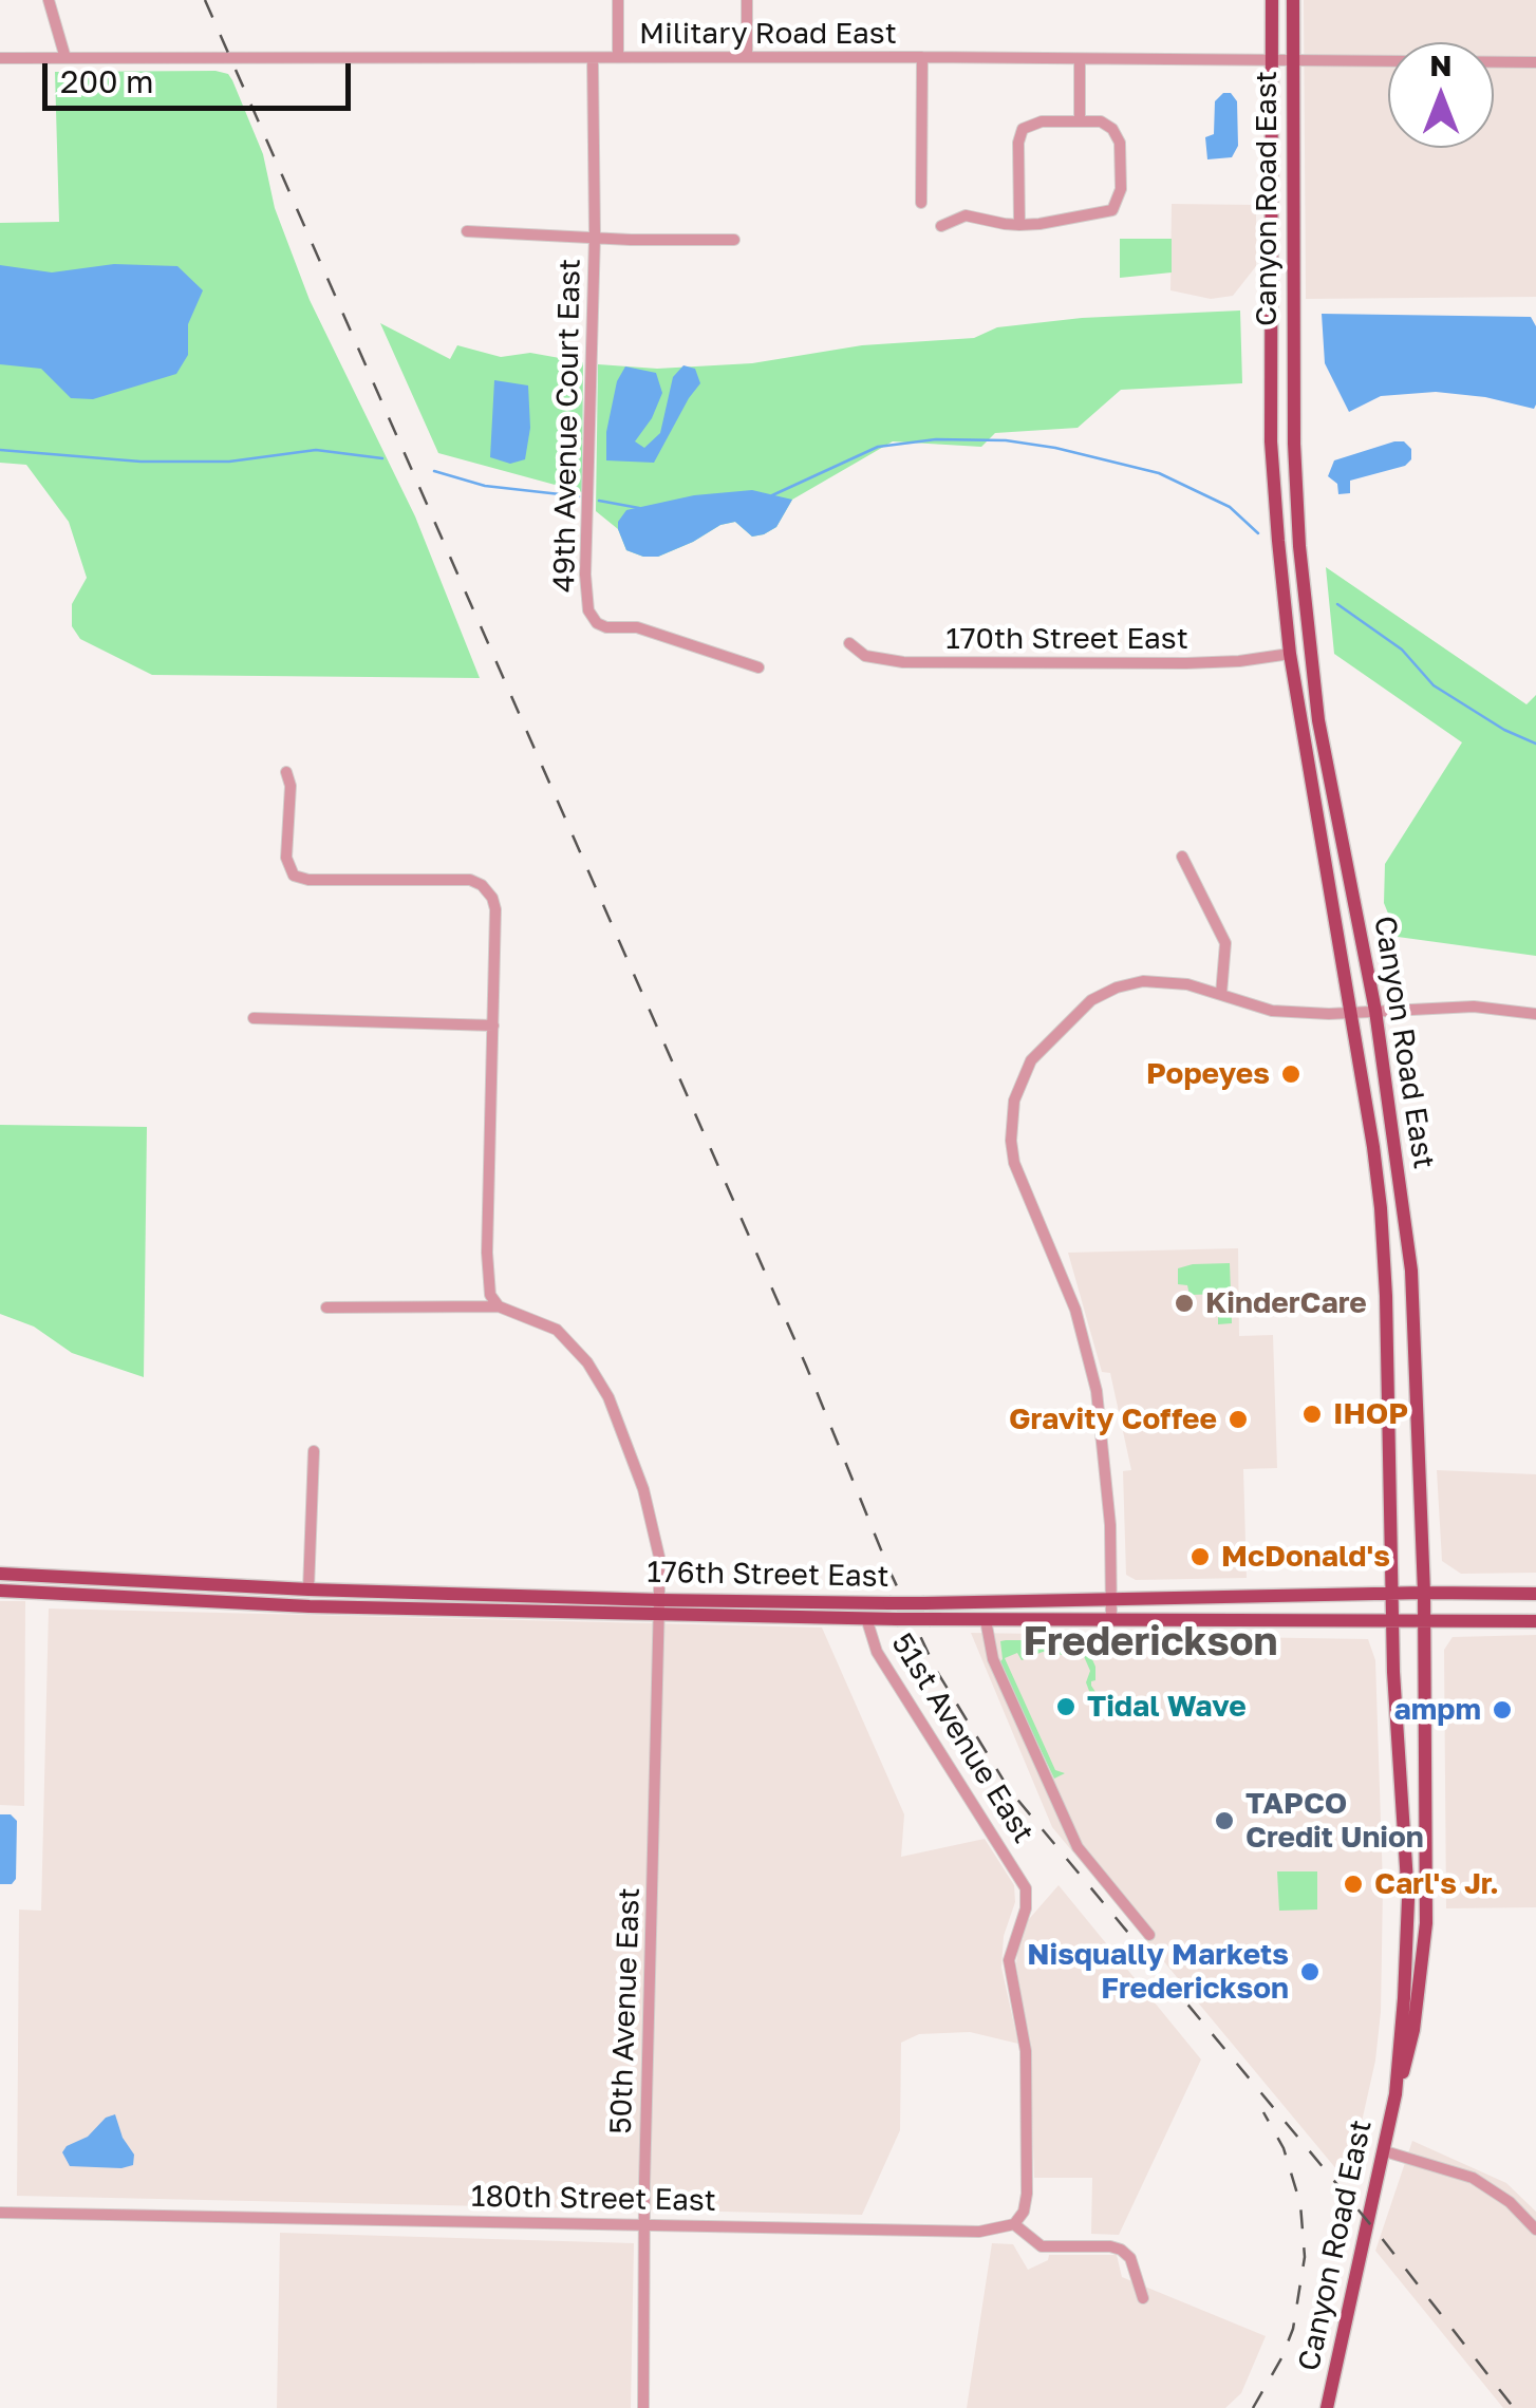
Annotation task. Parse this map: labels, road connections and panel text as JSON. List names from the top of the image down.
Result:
{
  "streets": {
    "main road": ["Canyon Road East", "176th Street East"],
    "street": [
      "Military Road East",
      "49th Avenue Court East",
      "170th Street East",
      "51st Avenue East",
      "50th Avenue East",
      "180th Street East"
    ]
  },
  "crossings": [
    ["Military Road East", "Canyon Road East"],
    ["Military Road East", "49th Avenue Court East"],
    ["Canyon Road East", "170th Street East"],
    ["Canyon Road East", "176th Street East"],
    ["176th Street East", "51st Avenue East"],
    ["176th Street East", "50th Avenue East"],
    ["51st Avenue East", "180th Street East"],
    ["50th Avenue East", "180th Street East"]
  ],
  "districts": ["Frederickson"],
  "places": [
    "Popeyes",
    "KinderCare",
    "IHOP",
    "Gravity Coffee",
    "McDonald's",
    "Tidal Wave",
    "ampm",
    "TAPCO Credit Union",
    "Carl's Jr.",
    "Nisqually Markets Frederickson"
  ],
  "scale_bar": "200 m",
  "north": "top"
}
